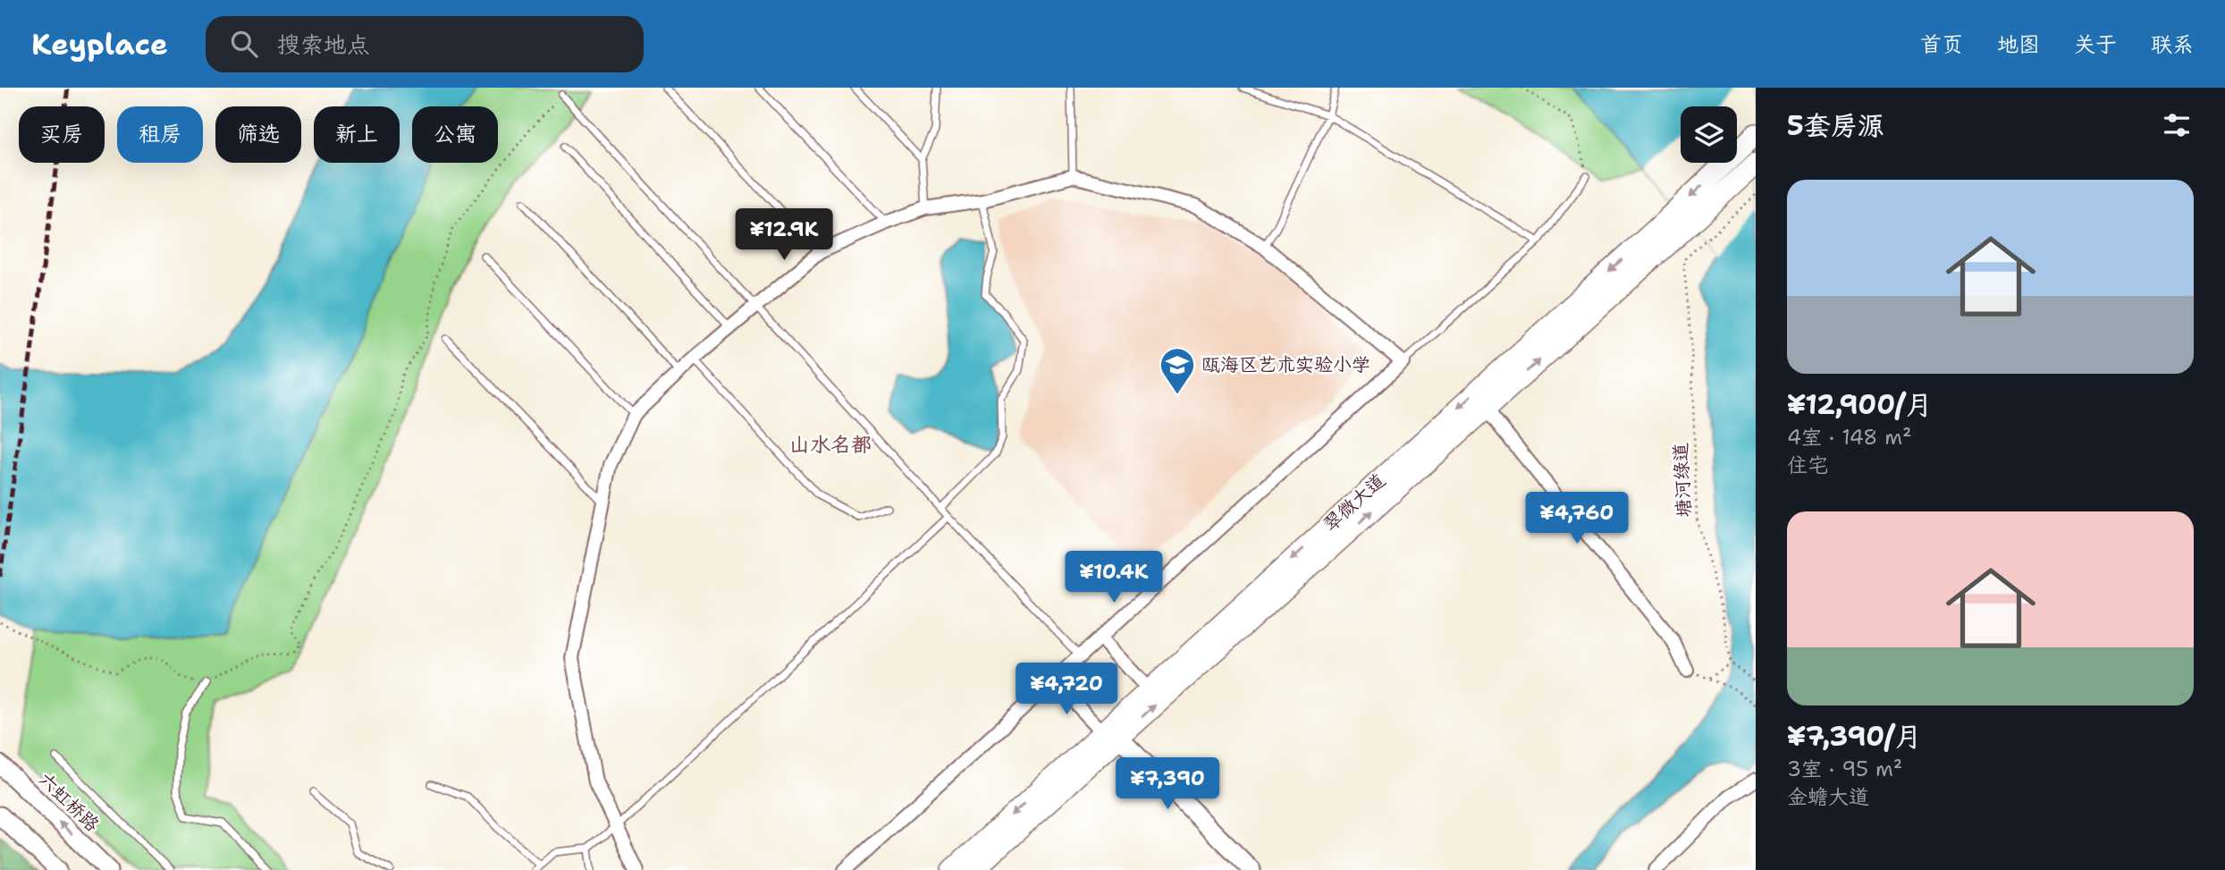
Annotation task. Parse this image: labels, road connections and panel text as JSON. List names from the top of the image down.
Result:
{
  "streets": {
    "main road": ["翠微大道", "六虹桥路"],
    "path": ["塘河绿道"]
  },
  "districts": ["山水名都"],
  "places": {
    "school or university": ["瓯海区艺术实验小学"]
  },
  "page": {
    "header": "Keyplace",
    "search": "搜索地点",
    "nav": [
      "首页",
      "地图",
      "关于",
      "联系"
    ],
    "heading": "5套房源",
    "chip": [
      "买房",
      "租房",
      "筛选",
      "新上",
      "公寓"
    ],
    "list": [
      {
        "name": "¥12,900/月",
        "note": "4室 · 148 m² · 住宅"
      },
      {
        "name": "¥7,390/月",
        "note": "3室 · 95 m² · 金蟾大道"
      }
    ],
    "price": [
      "¥12.9K",
      "¥4,760",
      "¥10.4K",
      "¥4,720",
      "¥7,390"
    ]
  }
}
